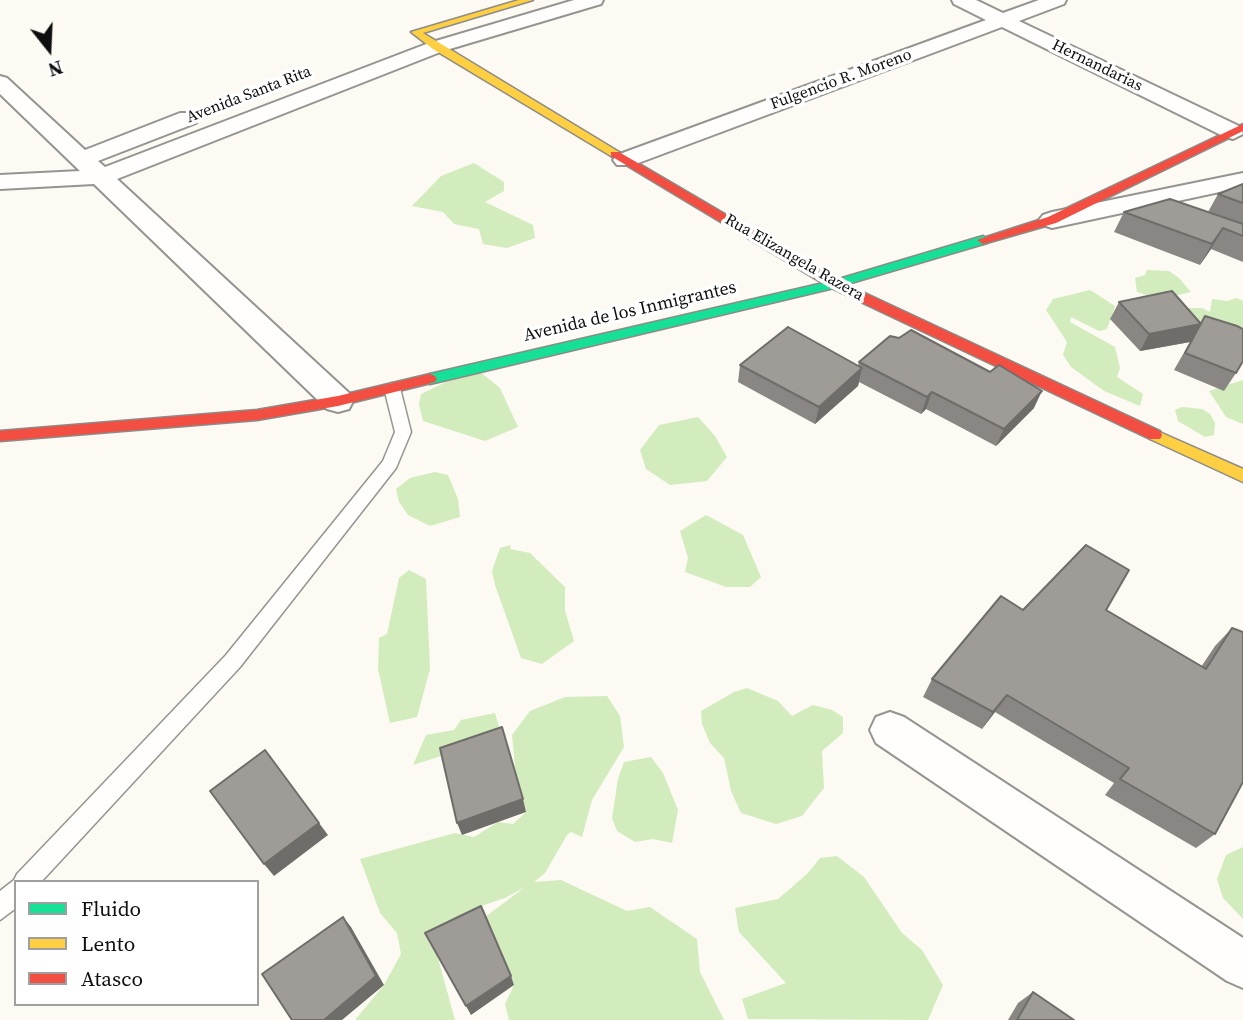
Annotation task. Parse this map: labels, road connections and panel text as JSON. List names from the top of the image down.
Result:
{
  "streets": {
    "street": [
      "Hernandarias",
      "Fulgencio R. Moreno",
      "Avenida Santa Rita",
      "Rua Elizangela Razera",
      "Avenida de los Inmigrantes"
    ]
  },
  "crossings": [
    ["Hernandarias", "Fulgencio R. Moreno"],
    ["Fulgencio R. Moreno", "Rua Elizangela Razera"],
    ["Rua Elizangela Razera", "Avenida de los Inmigrantes"]
  ],
  "legend": ["Fluido", "Lento", "Atasco"],
  "north": "bottom"
}
